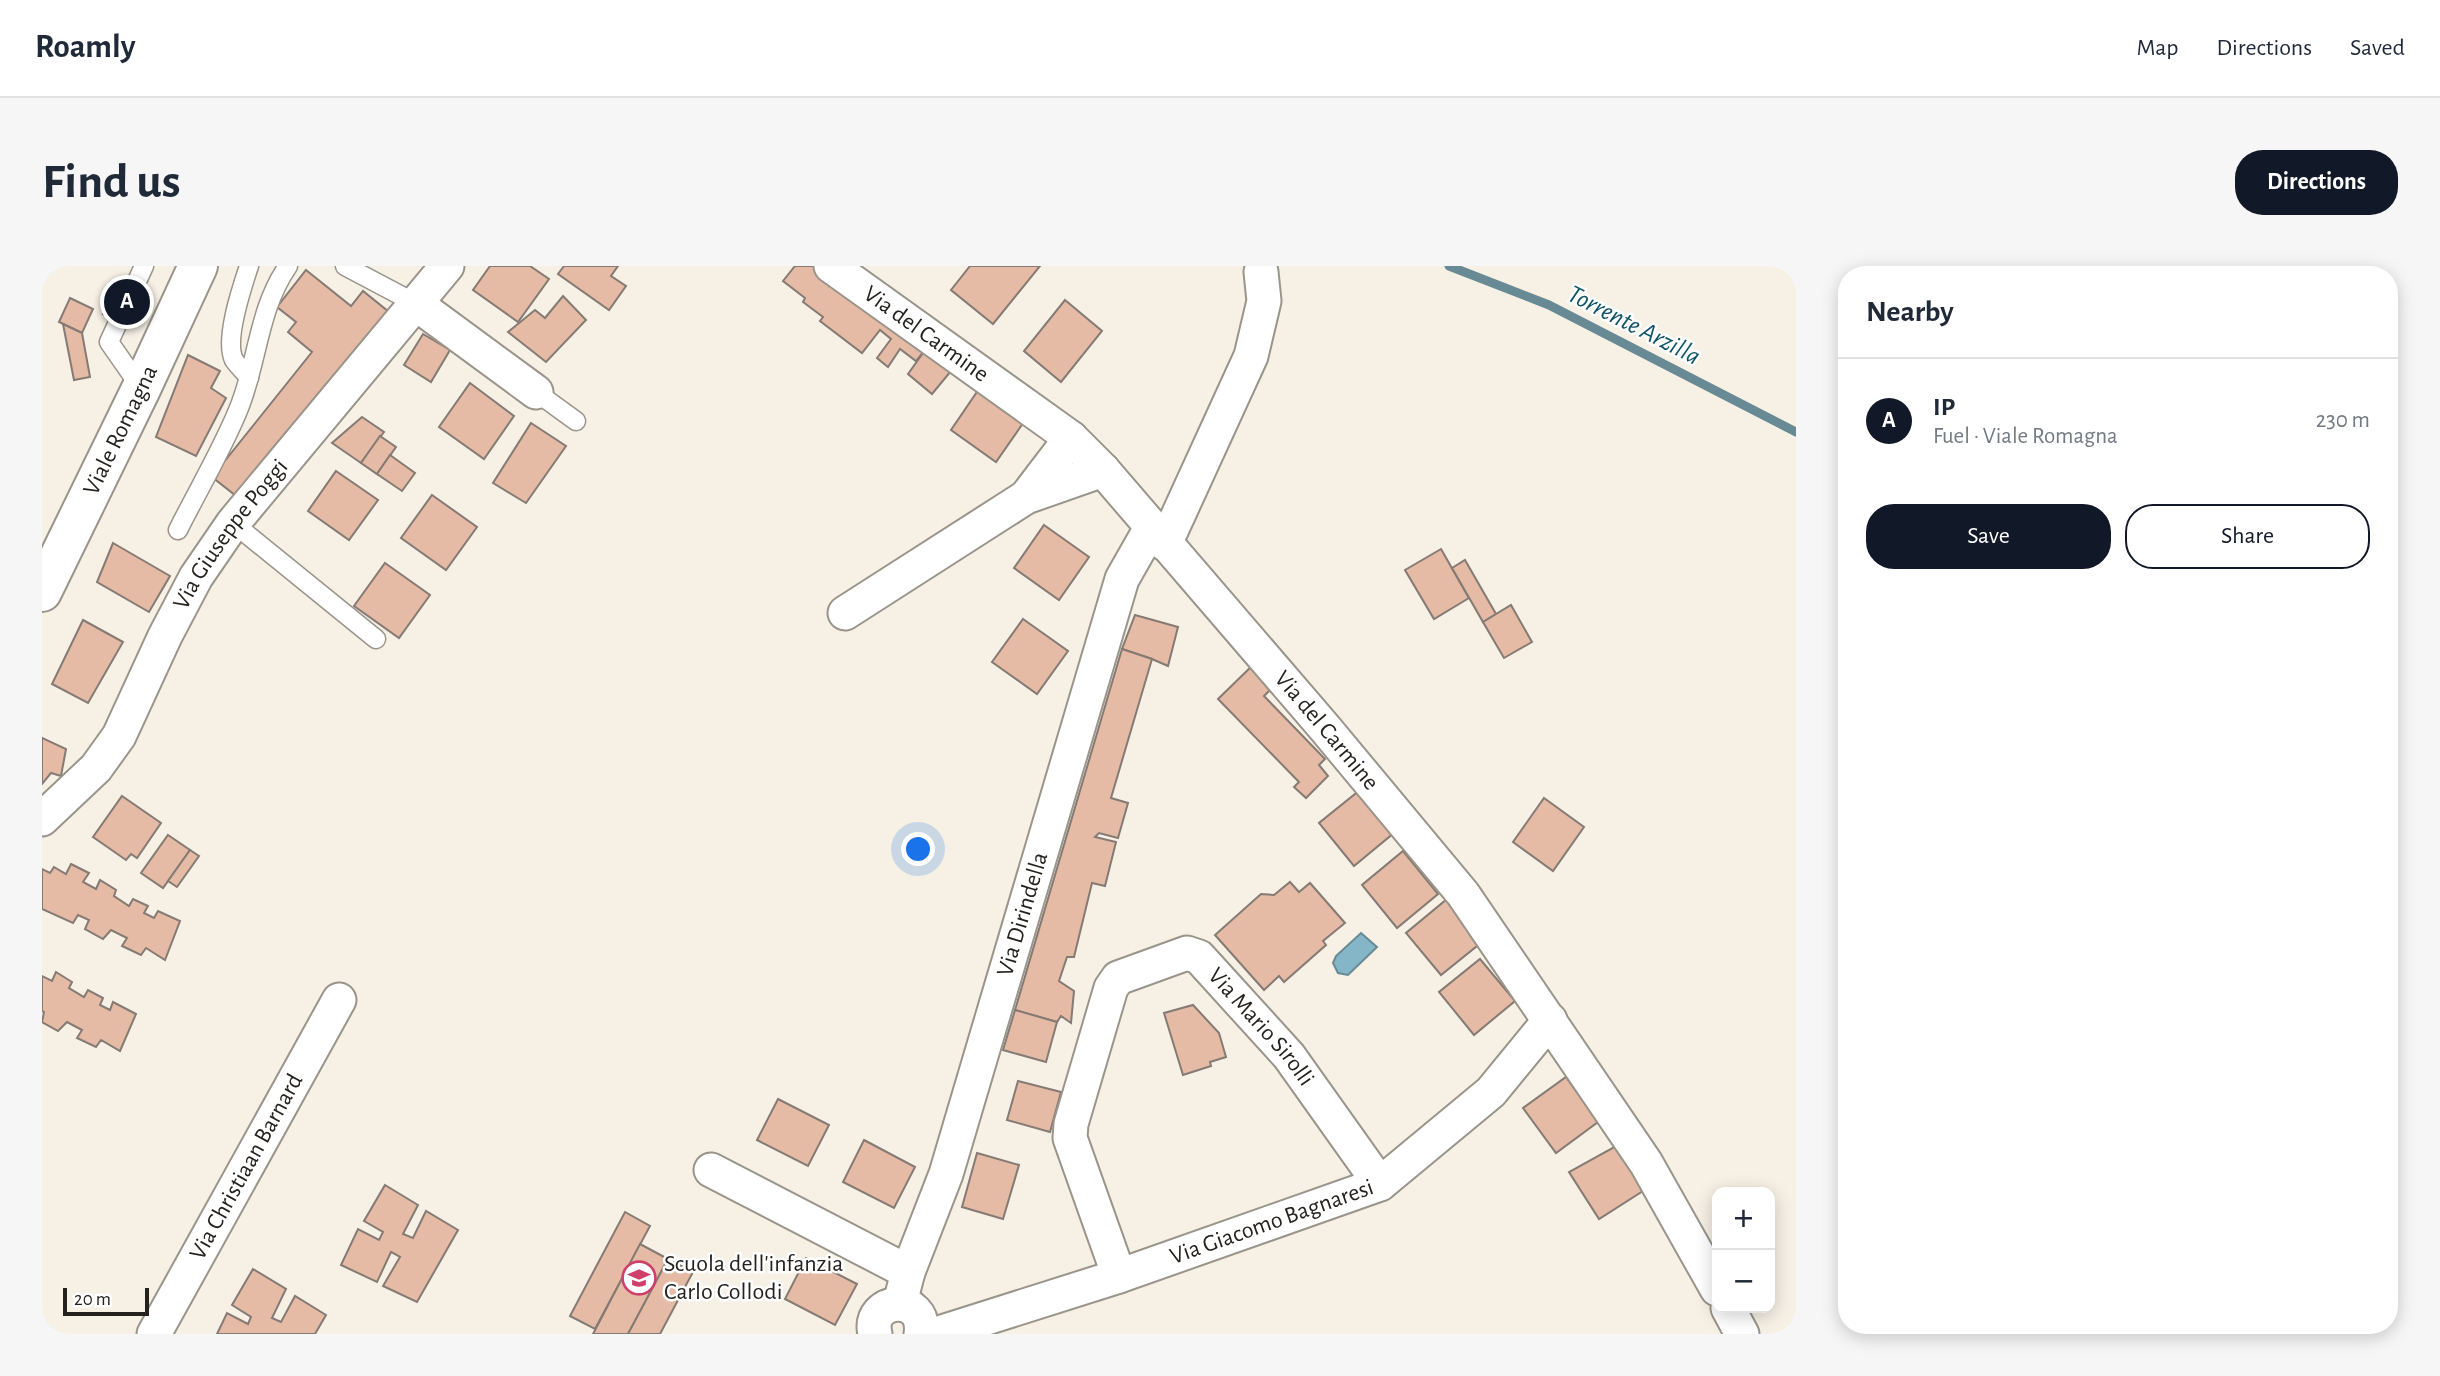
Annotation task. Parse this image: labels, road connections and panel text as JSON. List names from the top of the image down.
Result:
{
  "streets": {
    "main road": ["Viale Romagna"],
    "street": [
      "Via del Carmine",
      "Via Giuseppe Poggi",
      "Via Dirindella",
      "Via Mario Sirolli",
      "Via Christiaan Barnard",
      "Via Giacomo Bagnaresi"
    ]
  },
  "crossings": [
    ["Via del Carmine", "Via Dirindella"],
    ["Via del Carmine", "Via Giacomo Bagnaresi"],
    ["Via Mario Sirolli", "Via Giacomo Bagnaresi"]
  ],
  "water": ["Torrente Arzilla"],
  "places": {
    "school or university": ["Scuola dell'infanzia Carlo Collodi"]
  },
  "scale_bar": "20 m",
  "page": {
    "header": "Roamly",
    "nav": ["Map", "Directions", "Saved"],
    "buttons": [
      "Directions",
      ["Save", "Share"]
    ],
    "title": "Find us",
    "heading": "Nearby",
    "pins": "A",
    "list": [
      {
        "mark": "A",
        "name": "IP",
        "note": "Fuel · Viale Romagna",
        "value": "230 m"
      }
    ],
    "map_buttons": ["+", "−"],
    "scale": "20 m"
  }
}
